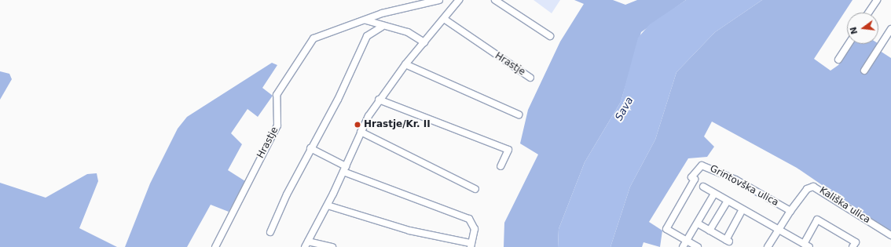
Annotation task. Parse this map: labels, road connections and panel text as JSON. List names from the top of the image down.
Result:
{
  "streets": {
    "street": ["Hrastje", "Grintovška ulica", "Kališka ulica"]
  },
  "crossings": [
    ["Grintovška ulica", "Kališka ulica"]
  ],
  "water": ["Sava"],
  "places": ["Hrastje/Kr. II"],
  "north": "left"
}
